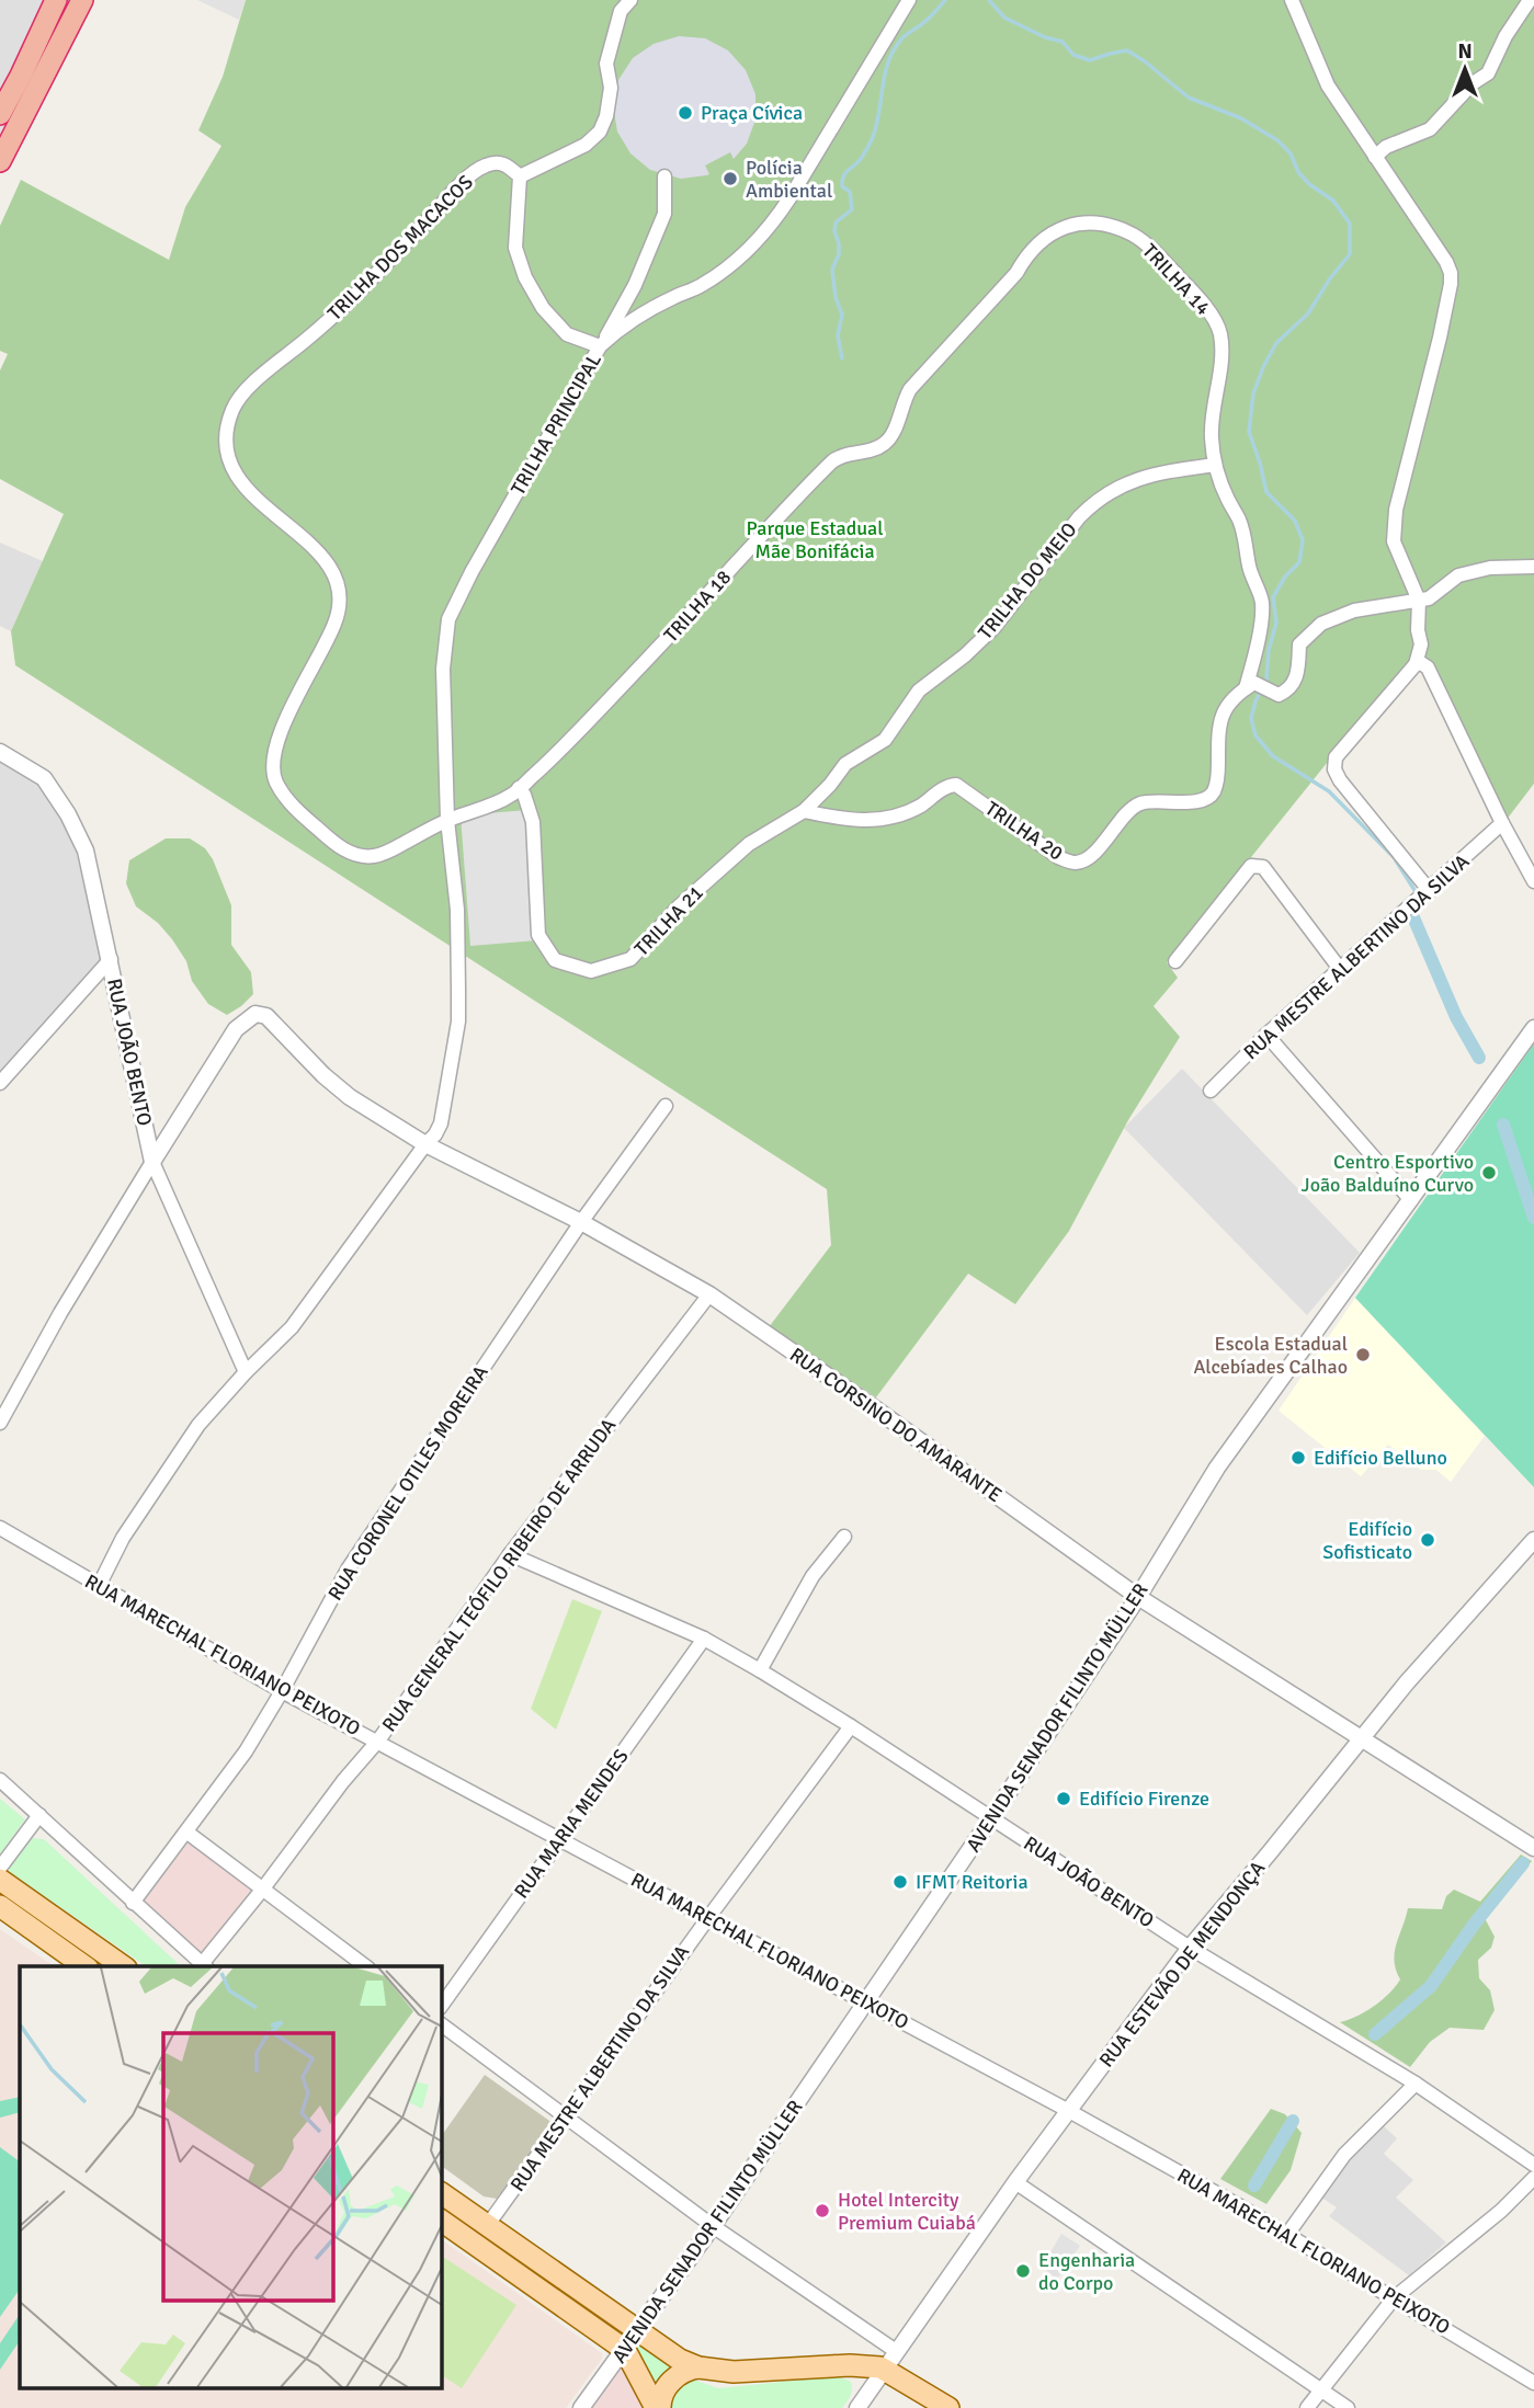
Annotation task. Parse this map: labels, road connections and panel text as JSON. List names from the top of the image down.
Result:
{
  "streets": {
    "street": [
      "TRILHA DOS MACACOS",
      "TRILHA 14",
      "TRILHA PRINCIPAL",
      "TRILHA DO MEIO",
      "TRILHA 18",
      "TRILHA 20",
      "TRILHA 21",
      "RUA MESTRE ALBERTINO DA SILVA",
      "RUA JOÃO BENTO",
      "RUA CORSINO DO AMARANTE",
      "RUA CORONEL OTILES MOREIRA",
      "RUA GENERAL TEÓFILO RIBEIRO DE ARRUDA",
      "RUA MARECHAL FLORIANO PEIXOTO",
      "AVENIDA SENADOR FILINTO MÜLLER",
      "RUA MARIA MENDES",
      "RUA ESTEVÃO DE MENDONÇA"
    ]
  },
  "crossings": [
    ["TRILHA DOS MACACOS", "TRILHA PRINCIPAL"],
    ["TRILHA DOS MACACOS", "TRILHA 18"],
    ["TRILHA 14", "TRILHA DO MEIO"],
    ["TRILHA 14", "TRILHA 18"],
    ["TRILHA 14", "TRILHA 20"],
    ["TRILHA PRINCIPAL", "TRILHA 18"],
    ["TRILHA PRINCIPAL", "RUA JOÃO BENTO"],
    ["TRILHA PRINCIPAL", "RUA CORSINO DO AMARANTE"],
    ["TRILHA PRINCIPAL", "RUA MARECHAL FLORIANO PEIXOTO"],
    ["TRILHA DO MEIO", "TRILHA 20"],
    ["TRILHA DO MEIO", "TRILHA 21"],
    ["TRILHA 18", "TRILHA 21"],
    ["TRILHA 20", "TRILHA 21"],
    ["RUA MESTRE ALBERTINO DA SILVA", "RUA JOÃO BENTO"],
    ["RUA MESTRE ALBERTINO DA SILVA", "RUA MARECHAL FLORIANO PEIXOTO"],
    ["RUA JOÃO BENTO", "RUA CORSINO DO AMARANTE"],
    ["RUA JOÃO BENTO", "RUA GENERAL TEÓFILO RIBEIRO DE ARRUDA"],
    ["RUA JOÃO BENTO", "AVENIDA SENADOR FILINTO MÜLLER"],
    ["RUA JOÃO BENTO", "RUA MARIA MENDES"],
    ["RUA JOÃO BENTO", "RUA ESTEVÃO DE MENDONÇA"],
    ["RUA CORSINO DO AMARANTE", "RUA CORONEL OTILES MOREIRA"],
    ["RUA CORSINO DO AMARANTE", "RUA GENERAL TEÓFILO RIBEIRO DE ARRUDA"],
    ["RUA CORSINO DO AMARANTE", "AVENIDA SENADOR FILINTO MÜLLER"],
    ["RUA CORSINO DO AMARANTE", "RUA ESTEVÃO DE MENDONÇA"],
    ["RUA CORONEL OTILES MOREIRA", "RUA MARECHAL FLORIANO PEIXOTO"],
    ["RUA GENERAL TEÓFILO RIBEIRO DE ARRUDA", "RUA MARECHAL FLORIANO PEIXOTO"],
    ["RUA MARECHAL FLORIANO PEIXOTO", "AVENIDA SENADOR FILINTO MÜLLER"],
    ["RUA MARECHAL FLORIANO PEIXOTO", "RUA MARIA MENDES"],
    ["RUA MARECHAL FLORIANO PEIXOTO", "RUA ESTEVÃO DE MENDONÇA"]
  ],
  "parks": ["Parque Estadual Mãe Bonifácia"],
  "places": [
    "Praça Cívica",
    "Polícia Ambiental",
    "Centro Esportivo João Balduíno Curvo",
    "Escola Estadual Alcebíades Calhao",
    "Edifício Belluno",
    "Edifício Sofisticato",
    "Edifício Firenze",
    "IFMT Reitoria",
    "Hotel Intercity Premium Cuiabá",
    "Engenharia do Corpo"
  ],
  "north": "top"
}
